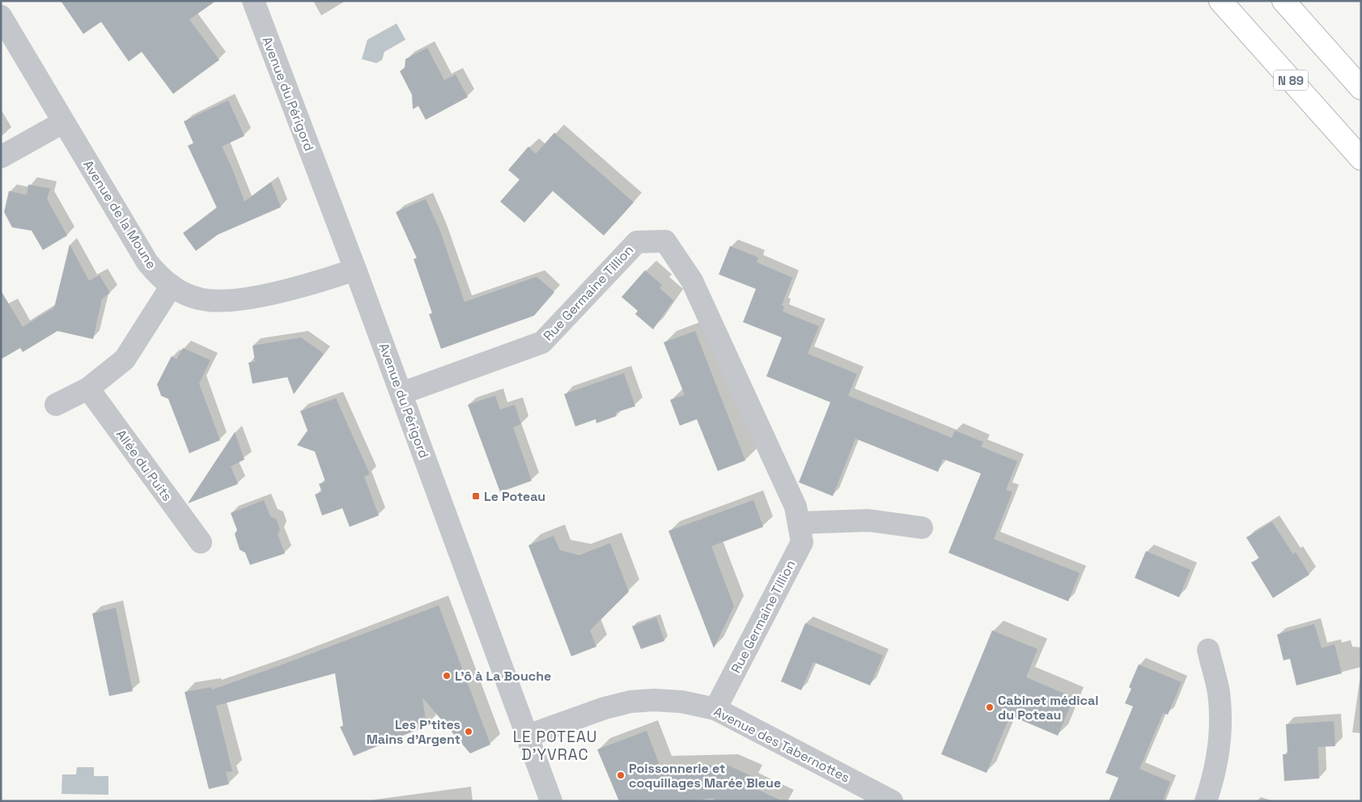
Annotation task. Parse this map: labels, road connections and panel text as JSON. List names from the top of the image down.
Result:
{
  "streets": {
    "highway": ["N 89"],
    "street": [
      "Avenue du Périgord",
      "Avenue de la Moune",
      "Rue Germaine Tillion",
      "Allée du Puits",
      "Avenue des Tabernottes"
    ]
  },
  "crossings": [
    ["Avenue du Périgord", "Avenue de la Moune"],
    ["Avenue du Périgord", "Rue Germaine Tillion"],
    ["Avenue du Périgord", "Avenue des Tabernottes"],
    ["Rue Germaine Tillion", "Avenue des Tabernottes"]
  ],
  "districts": ["LE POTEAU D'YVRAC"],
  "places": {
    "transit": ["Le Poteau"],
    "other": [
      "L'ô à La Bouche",
      "Cabinet médical du Poteau",
      "Les P'tites Mains d'Argent",
      "Poissonnerie et coquillages Marée Bleue"
    ]
  }
}
